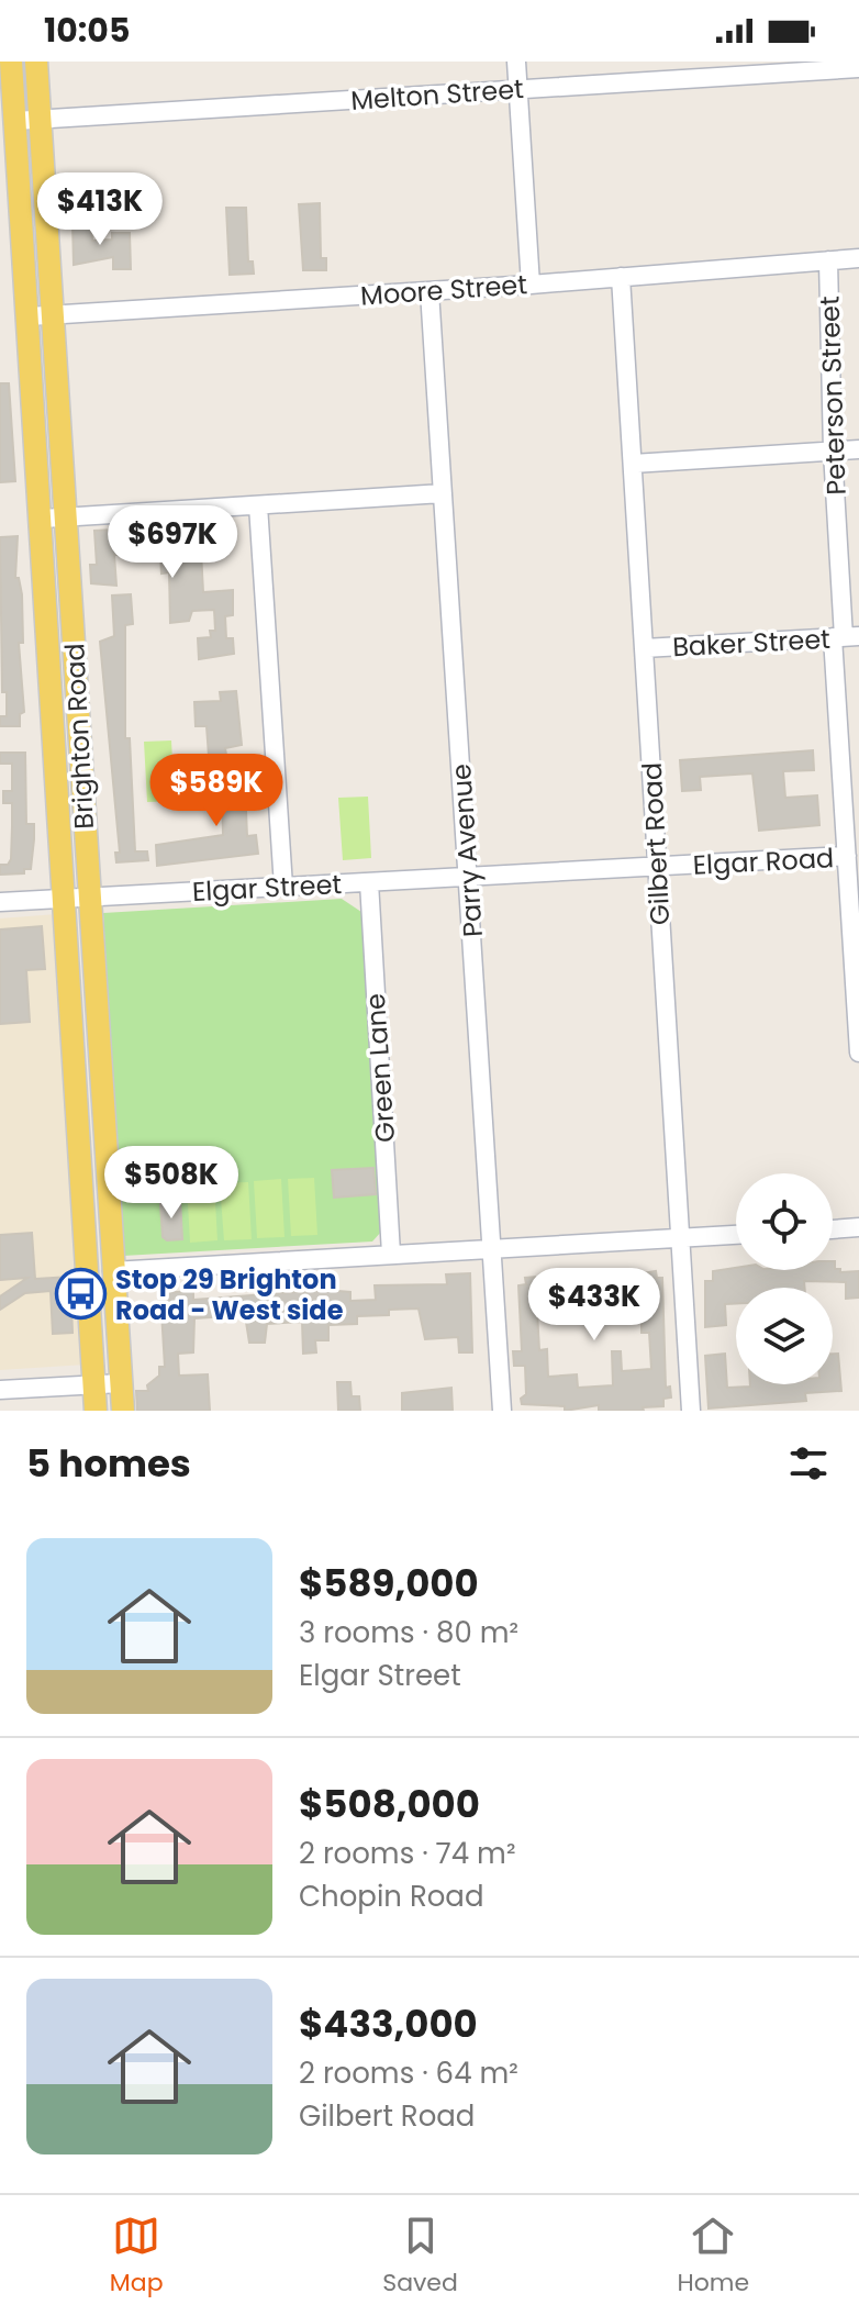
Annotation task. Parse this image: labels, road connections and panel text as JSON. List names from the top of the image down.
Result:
{
  "streets": {
    "main road": ["Brighton Road"],
    "street": [
      "Melton Street",
      "Moore Street",
      "Peterson Street",
      "Baker Street",
      "Gilbert Road",
      "Parry Avenue",
      "Elgar Road",
      "Elgar Street",
      "Green Lane"
    ]
  },
  "crossings": [
    ["Melton Street", "Brighton Road"],
    ["Moore Street", "Peterson Street"],
    ["Moore Street", "Brighton Road"],
    ["Moore Street", "Gilbert Road"],
    ["Moore Street", "Parry Avenue"],
    ["Peterson Street", "Baker Street"],
    ["Peterson Street", "Elgar Road"],
    ["Baker Street", "Gilbert Road"],
    ["Brighton Road", "Elgar Street"],
    ["Gilbert Road", "Elgar Road"],
    ["Parry Avenue", "Elgar Road"],
    ["Parry Avenue", "Elgar Street"],
    ["Elgar Road", "Elgar Street"],
    ["Elgar Street", "Green Lane"]
  ],
  "places": {
    "bus stop": ["Stop 29 Brighton Road - West side"]
  },
  "page": {
    "status": "10:05",
    "price": [
      "$413K",
      "$697K",
      "$589K",
      "$508K",
      "$433K"
    ],
    "heading": "5 homes",
    "list": [
      {
        "name": "$589,000",
        "note": "3 rooms · 80 m² · Elgar Street"
      },
      {
        "name": "$508,000",
        "note": "2 rooms · 74 m² · Chopin Road"
      },
      {
        "name": "$433,000",
        "note": "2 rooms · 64 m² · Gilbert Road"
      }
    ],
    "tabs": ["Map", "Saved", "Home"]
  }
}
